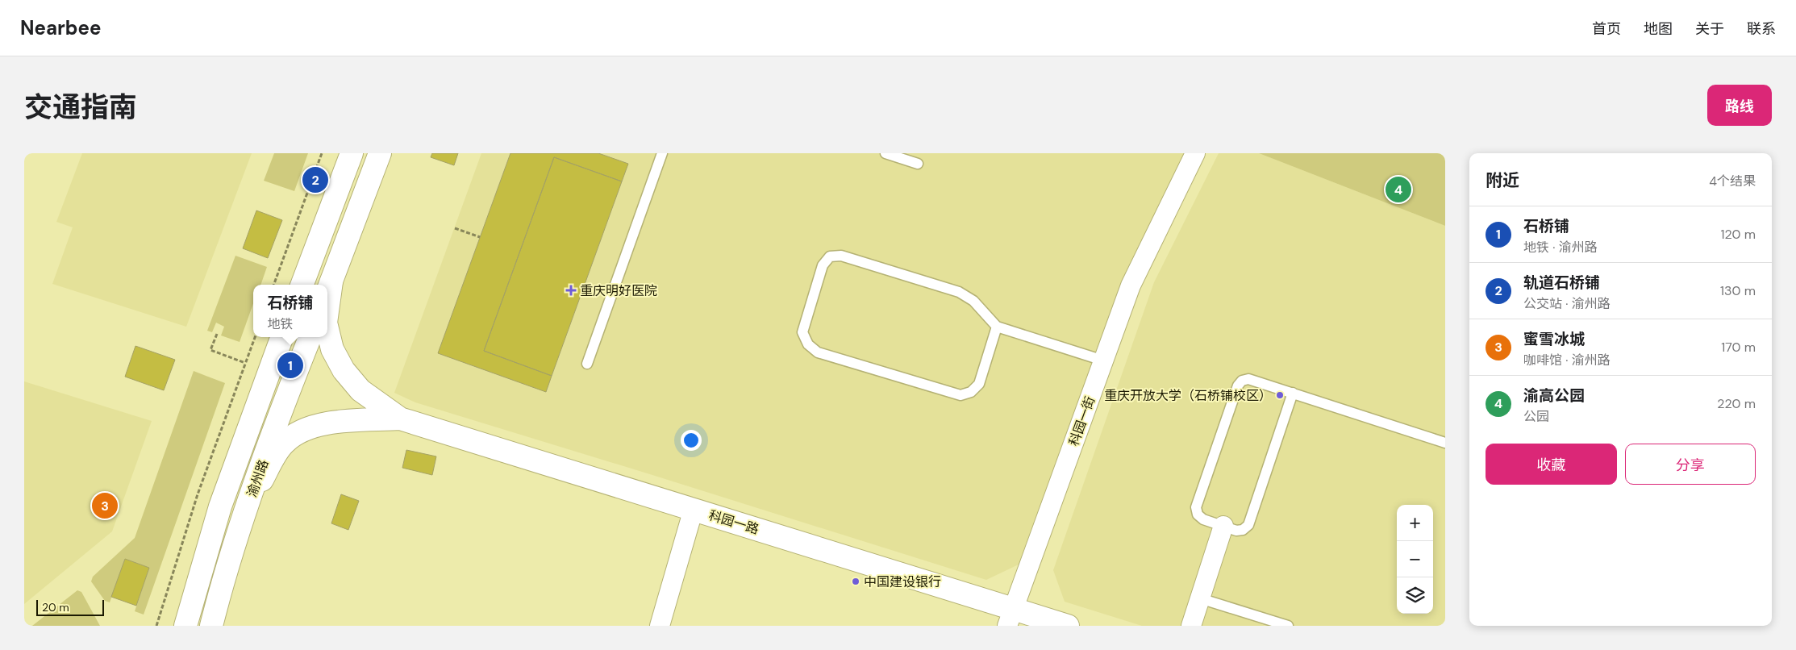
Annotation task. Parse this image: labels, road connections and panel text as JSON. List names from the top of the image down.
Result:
{
  "streets": {
    "street": ["科园一街", "渝州路", "科园一路"]
  },
  "crossings": [
    ["科园一街", "科园一路"]
  ],
  "places": {
    "health": ["重庆明好医院"],
    "other": ["重庆开放大学（石桥铺校区）", "中国建设银行"]
  },
  "scale_bar": "20 m",
  "page": {
    "header": "Nearbee",
    "nav": [
      "首页",
      "地图",
      "关于",
      "联系"
    ],
    "title": "交通指南",
    "buttons": [
      "路线",
      ["收藏", "分享"]
    ],
    "heading": ["附近", "4个结果"],
    "pins": [
      "2",
      "4",
      "1",
      "3"
    ],
    "list": [
      {
        "mark": "1",
        "name": "石桥铺",
        "note": "地铁 · 渝州路",
        "value": "120 m"
      },
      {
        "mark": "2",
        "name": "轨道石桥铺",
        "note": "公交站 · 渝州路",
        "value": "130 m"
      },
      {
        "mark": "3",
        "name": "蜜雪冰城",
        "note": "咖啡馆 · 渝州路",
        "value": "170 m"
      },
      {
        "mark": "4",
        "name": "渝高公园",
        "note": "公园",
        "value": "220 m"
      }
    ],
    "popup": ["石桥铺", "地铁"],
    "map_buttons": ["+", "−"],
    "scale": "20 m"
  }
}
